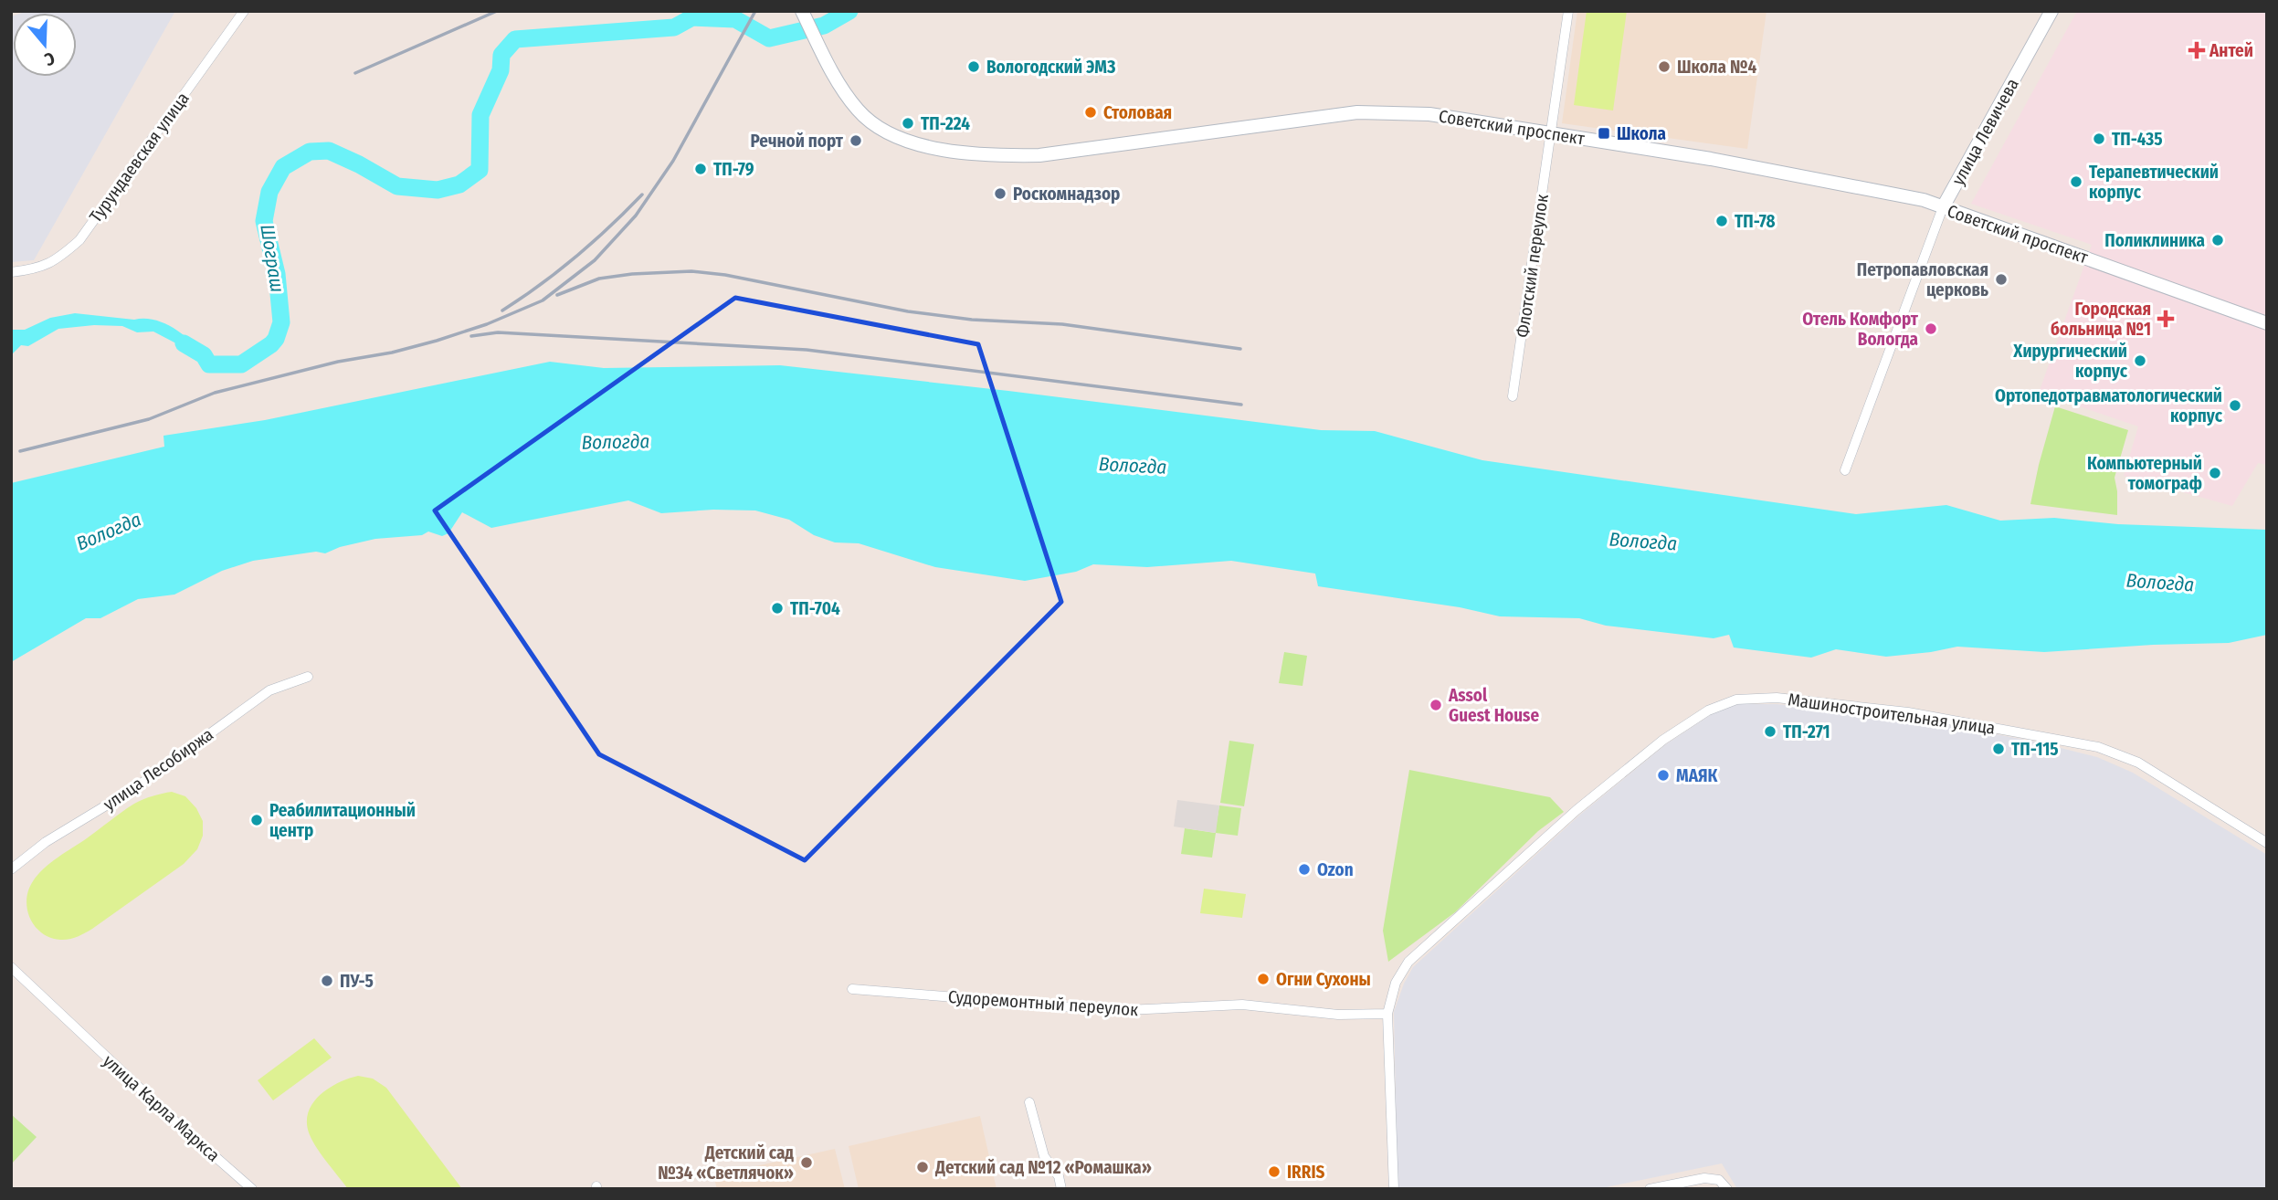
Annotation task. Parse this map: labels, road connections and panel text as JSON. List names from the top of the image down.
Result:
{
  "streets": {
    "street": [
      "Советский проспект",
      "улица Левичева",
      "Турундаевская улица",
      "Флотский переулок",
      "Машиностроительная улица",
      "улица Лесобиржа",
      "Судоремонтный переулок",
      "улица Карла Маркса"
    ]
  },
  "crossings": [
    ["Советский проспект", "улица Левичева"],
    ["Советский проспект", "Флотский переулок"],
    ["Машиностроительная улица", "Судоремонтный переулок"]
  ],
  "water": ["Шограш", "Вологда"],
  "places": {
    "health": ["Антей", "Городская больница №1"],
    "other": [
      "Вологодский ЭМЗ",
      "Школа №4",
      "Столовая",
      "ТП-224",
      "ТП-435",
      "Речной порт",
      "ТП-79",
      "Терапевтический корпус",
      "Роскомнадзор",
      "ТП-78",
      "Поликлиника",
      "Петропавловская церковь",
      "Отель Комфорт Вологда",
      "Хирургический корпус",
      "Ортопедотравматологический корпус",
      "Компьютерный томограф",
      "ТП-704",
      "Assol Guest House",
      "ТП-271",
      "ТП-115",
      "МАЯК",
      "Реабилитационный центр",
      "Ozon",
      "Огни Сухоны",
      "ПУ-5",
      "Детский сад №34 «Светлячок»",
      "Детский сад №12 «Ромашка»",
      "IRRIS"
    ],
    "transit": ["Школа"]
  },
  "north": "bottom"
}
